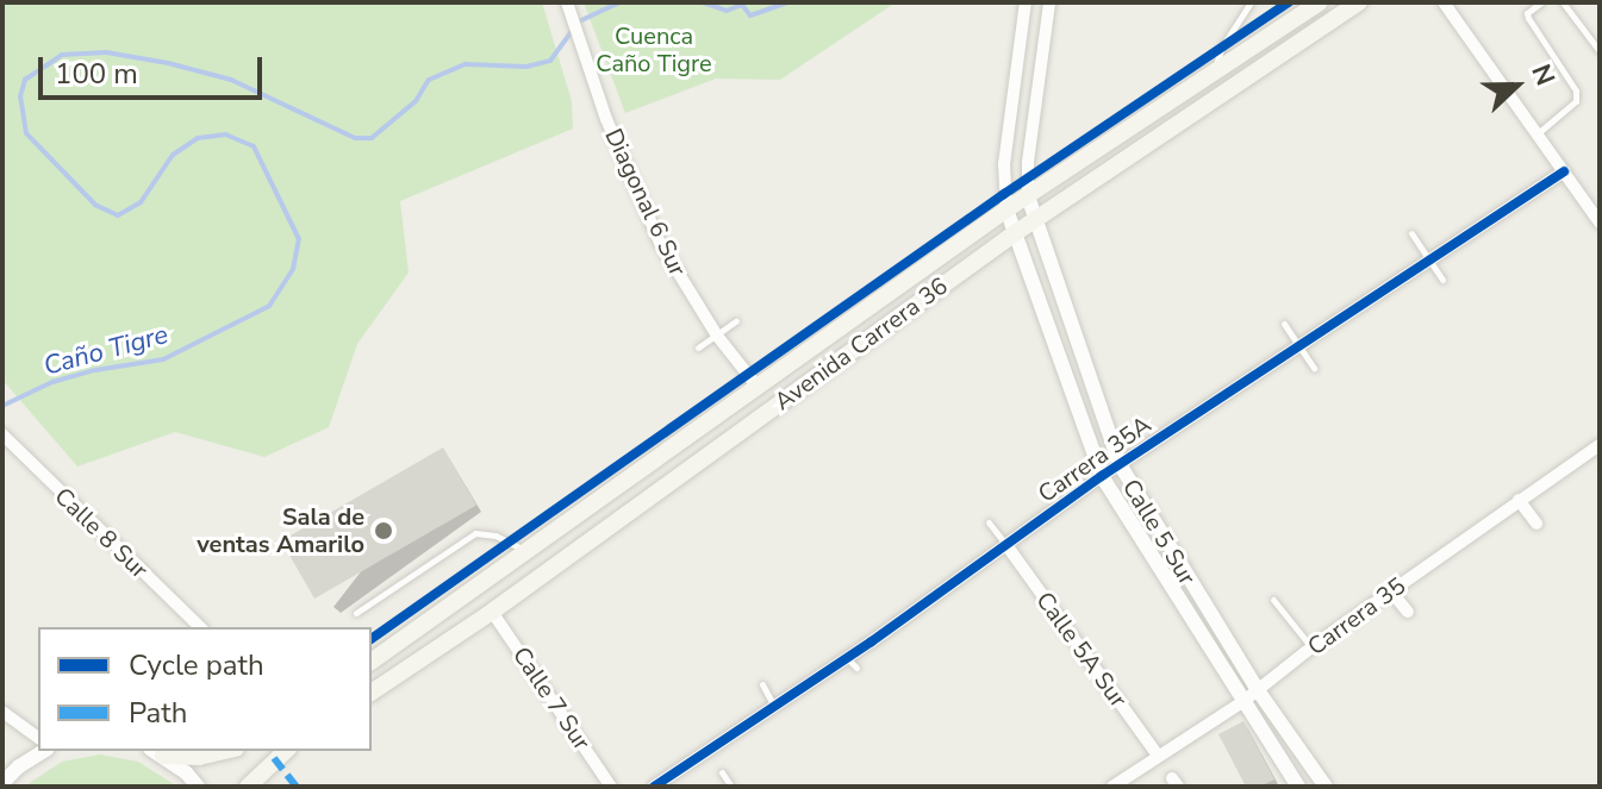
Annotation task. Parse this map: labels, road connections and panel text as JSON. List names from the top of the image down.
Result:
{
  "streets": {
    "main road": ["Avenida Carrera 36"],
    "street": [
      "Diagonal 6 Sur",
      "Carrera 35A",
      "Calle 5 Sur",
      "Calle 8 Sur",
      "Carrera 35",
      "Calle 5A Sur",
      "Calle 7 Sur"
    ]
  },
  "crossings": [
    ["Diagonal 6 Sur", "Avenida Carrera 36"],
    ["Avenida Carrera 36", "Calle 5 Sur"],
    ["Avenida Carrera 36", "Calle 7 Sur"],
    ["Carrera 35A", "Calle 5 Sur"],
    ["Carrera 35A", "Calle 5A Sur"],
    ["Calle 5 Sur", "Carrera 35"],
    ["Carrera 35", "Calle 5A Sur"]
  ],
  "water": ["Caño Tigre"],
  "parks": ["Cuenca Caño Tigre"],
  "places": ["Sala de ventas Amarilo"],
  "legend": ["Cycle path", "Path"],
  "scale_bar": "100 m",
  "north": "right"
}
